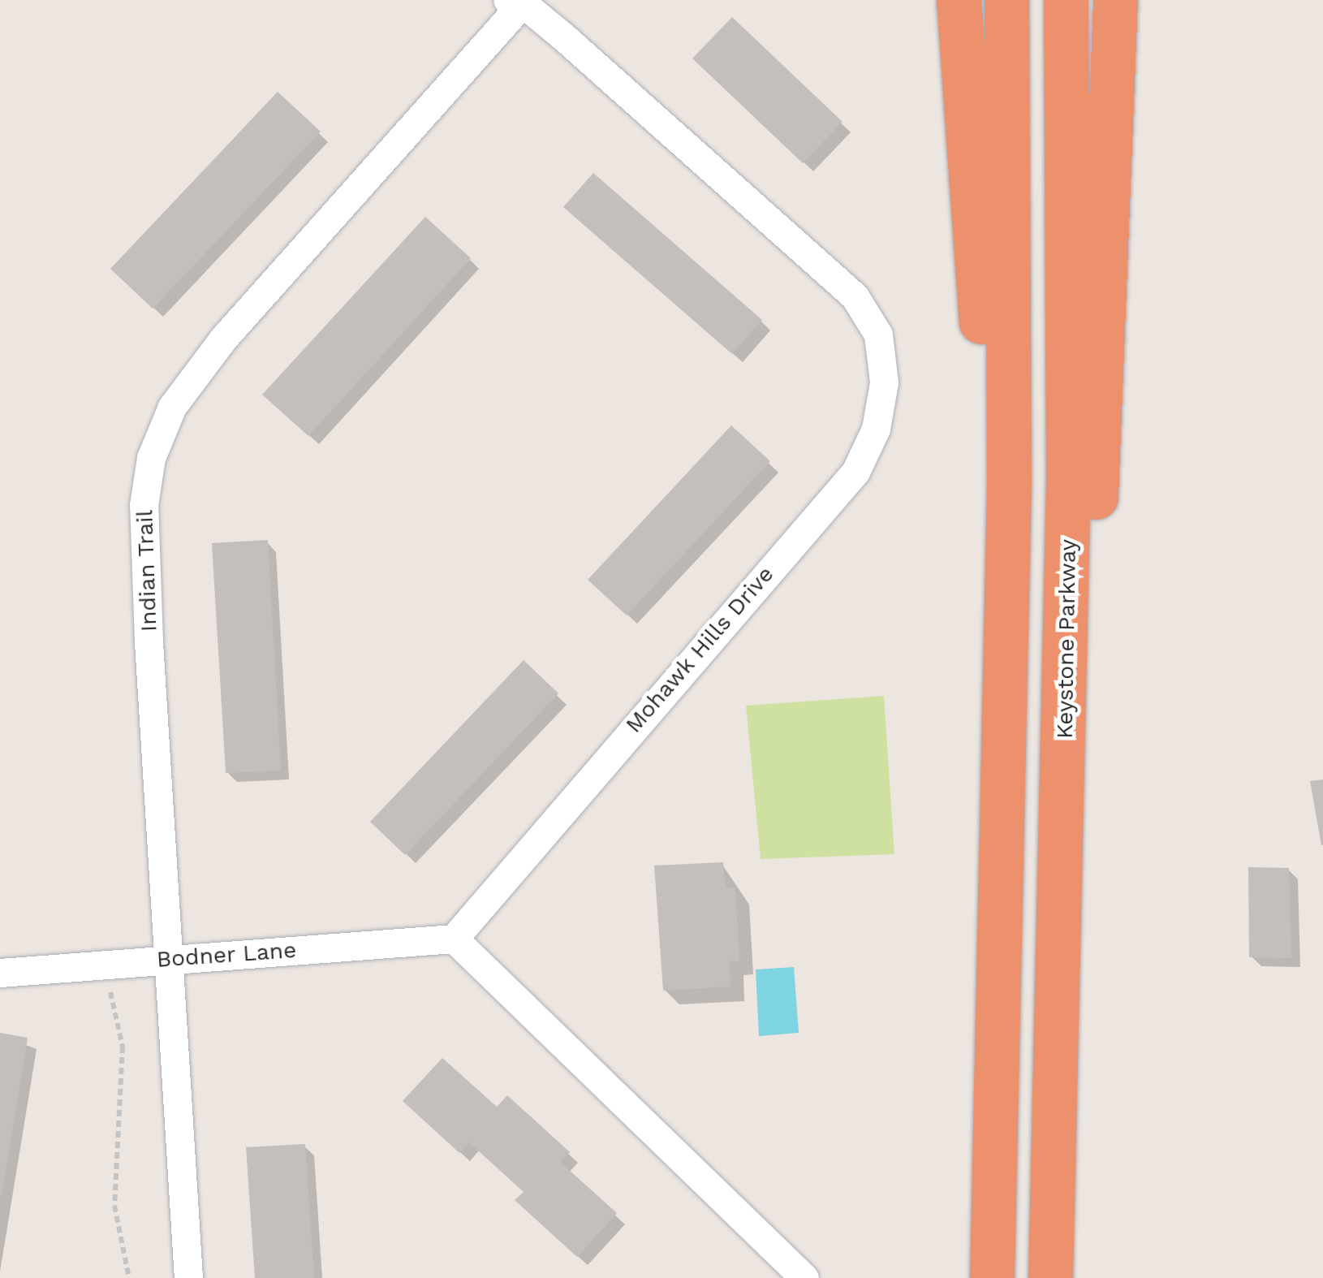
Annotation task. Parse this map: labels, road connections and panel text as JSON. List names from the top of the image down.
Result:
{
  "streets": {
    "highway": ["Keystone Parkway"],
    "street": ["Indian Trail", "Mohawk Hills Drive", "Bodner Lane"]
  },
  "crossings": [
    ["Indian Trail", "Mohawk Hills Drive"],
    ["Indian Trail", "Bodner Lane"],
    ["Mohawk Hills Drive", "Bodner Lane"]
  ]
}
